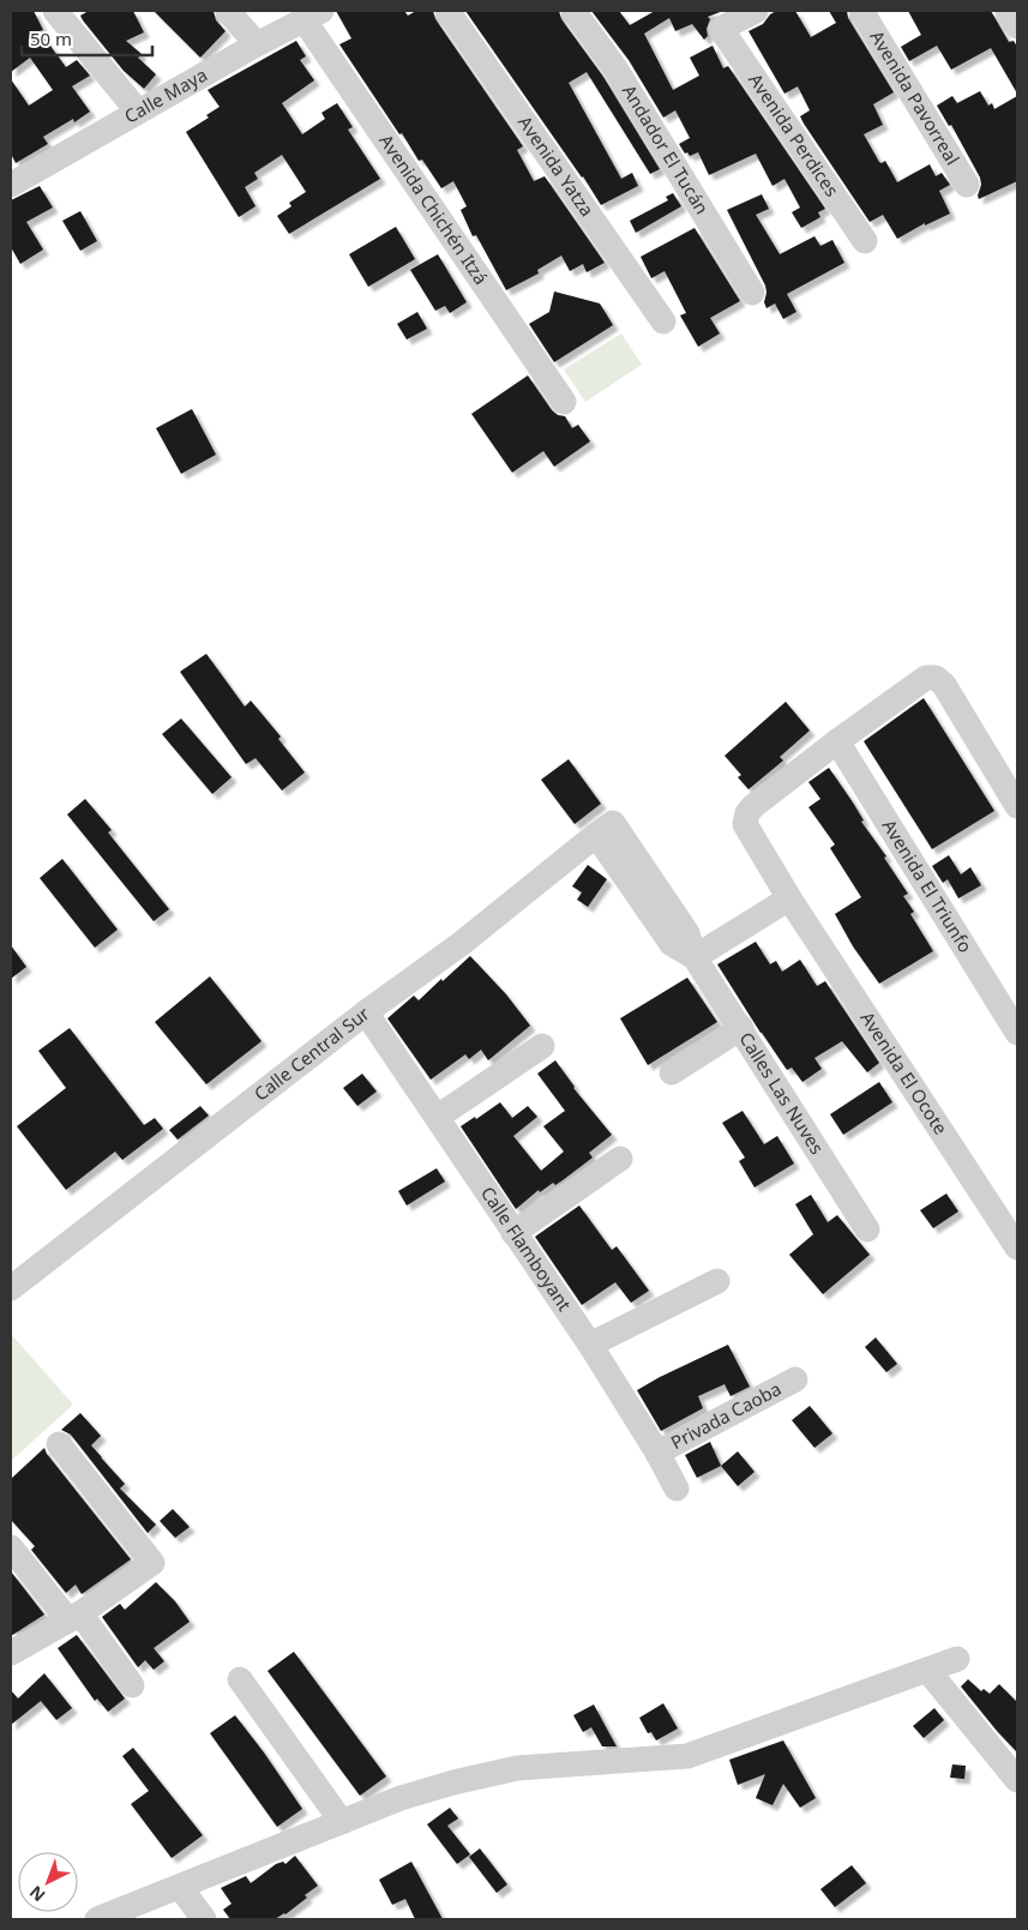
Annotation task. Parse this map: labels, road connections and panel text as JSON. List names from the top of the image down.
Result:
{
  "streets": {
    "street": [
      "Calle Maya",
      "Avenida Pavorreal",
      "Avenida Perdices",
      "Andador El Tucán",
      "Avenida Yatza",
      "Avenida Chichén Itzá",
      "Avenida El Triunfo",
      "Calle Central Sur",
      "Avenida El Ocote",
      "Calles Las Nuves",
      "Calle Flamboyant",
      "Privada Caoba"
    ]
  },
  "crossings": [
    ["Calle Maya", "Avenida Chichén Itzá"],
    ["Avenida El Triunfo", "Avenida El Ocote"],
    ["Calle Central Sur", "Calles Las Nuves"],
    ["Calle Central Sur", "Calle Flamboyant"],
    ["Calle Flamboyant", "Privada Caoba"]
  ],
  "scale_bar": "50 m",
  "north": "bottom left"
}
